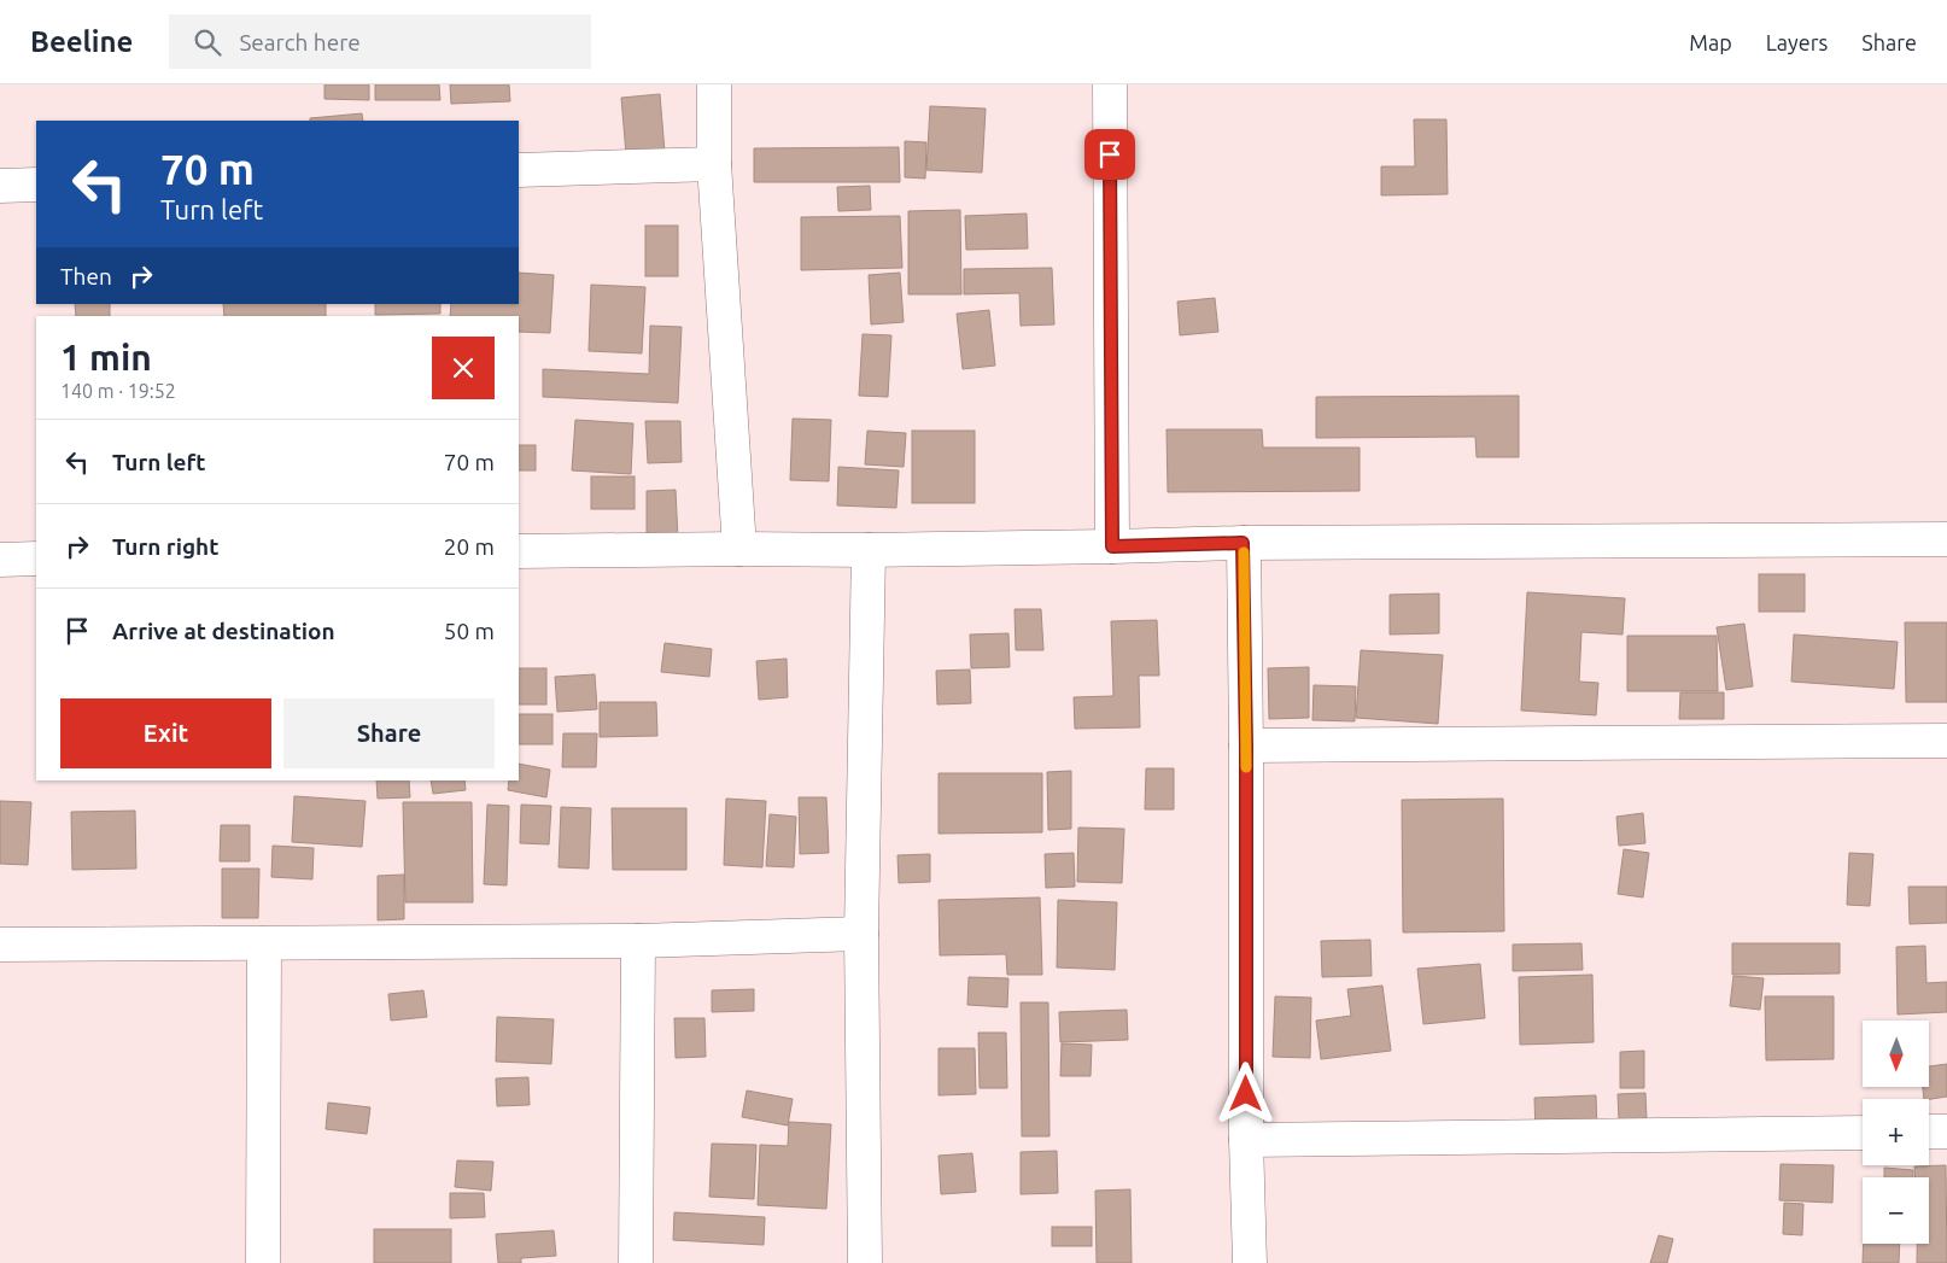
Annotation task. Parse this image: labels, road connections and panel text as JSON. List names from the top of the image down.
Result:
{
  "north": "bottom",
  "page": {
    "header": "Beeline",
    "search": "Search here",
    "nav": ["Map", "Layers", "Share"],
    "turn": ["70 m", "Turn left"],
    "then": "Then",
    "heading": ["1 min", "140 m · 19:52"],
    "list": [
      {
        "name": "Turn left",
        "value": "70 m"
      },
      {
        "name": "Turn right",
        "value": "20 m"
      },
      {
        "name": "Arrive at destination",
        "value": "50 m"
      }
    ],
    "buttons": ["Exit", "Share"],
    "map_buttons": ["+", "−"]
  }
}
